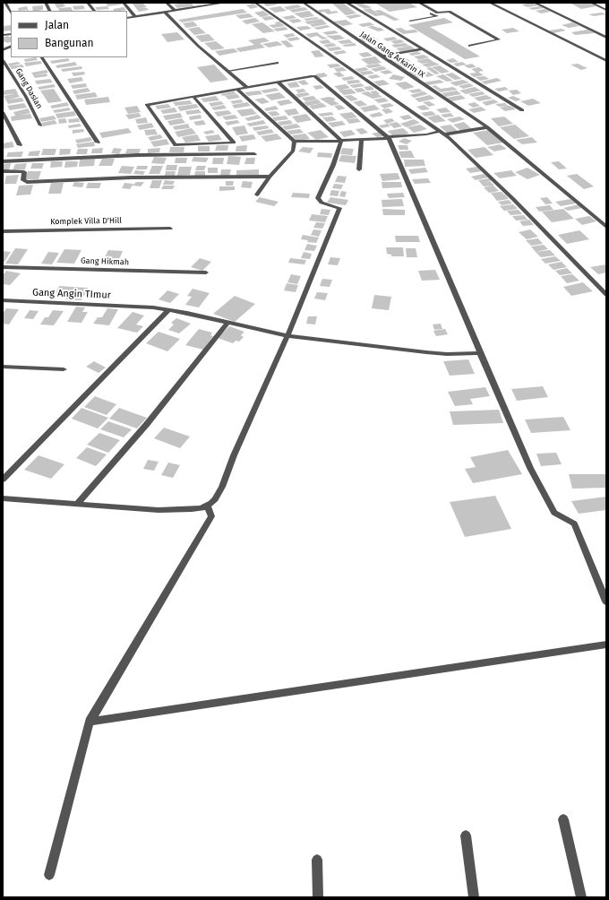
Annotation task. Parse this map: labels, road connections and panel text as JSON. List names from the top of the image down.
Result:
{
  "streets": {
    "street": [
      "Jalan Gang Arkarin IX",
      "Gang Daslan",
      "Komplek Villa D'Hill",
      "Gang Hikmah",
      "Gang Angin TImur"
    ]
  },
  "legend": ["Jalan", "Bangunan"]
}
